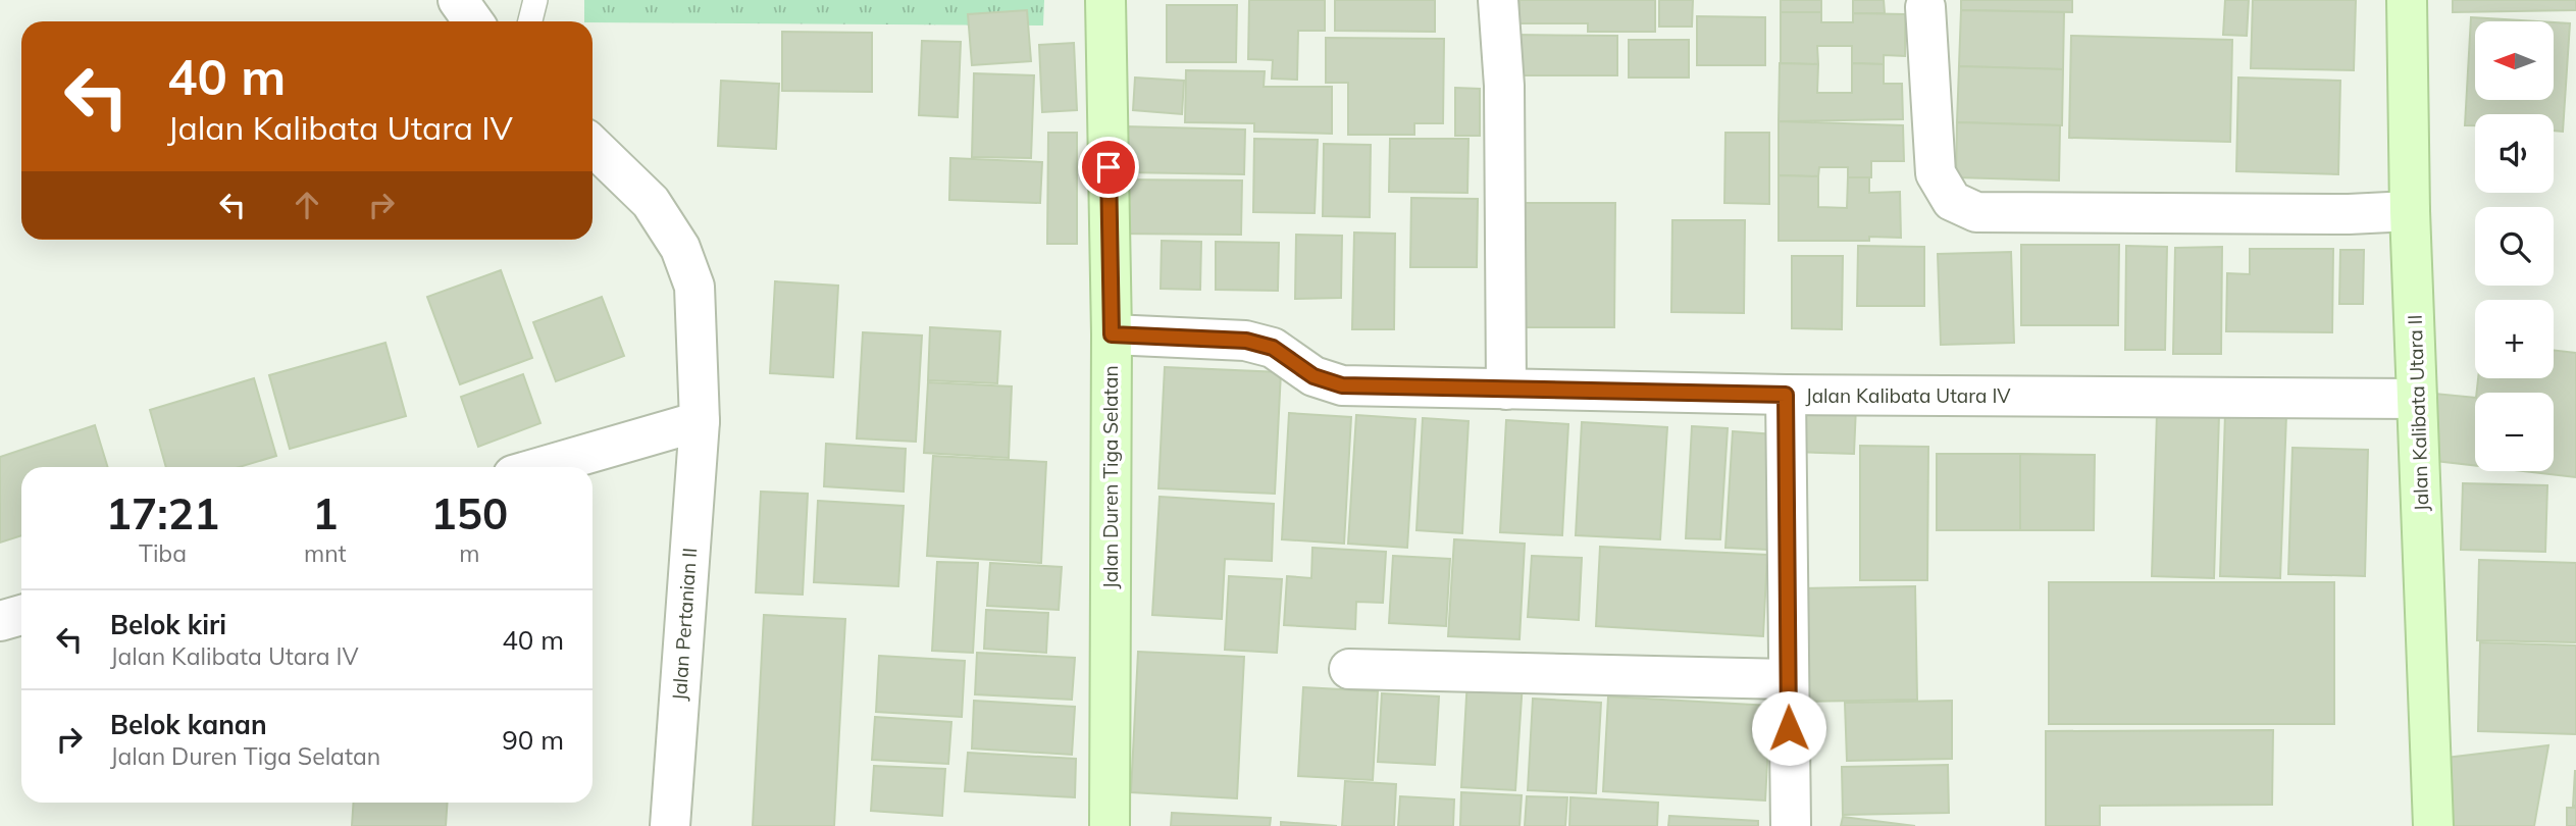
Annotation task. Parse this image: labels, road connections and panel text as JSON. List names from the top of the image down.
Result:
{
  "streets": {
    "street": [
      "Jalan Kalibata Utara IV",
      "Jalan Kalibata Utara II",
      "Jalan Duren Tiga Selatan",
      "Jalan Pertanian II"
    ]
  },
  "crossings": [
    ["Jalan Kalibata Utara IV", "Jalan Kalibata Utara II"],
    ["Jalan Kalibata Utara IV", "Jalan Duren Tiga Selatan"]
  ],
  "north": "left",
  "page": {
    "map_buttons": ["+", "−"],
    "turn": ["40 m", "Jalan Kalibata Utara IV"],
    "eta": [
      "17:21",
      "Tiba",
      "1",
      "mnt",
      "150",
      "m"
    ],
    "list": [
      {
        "name": "Belok kiri",
        "note": "Jalan Kalibata Utara IV",
        "value": "40 m"
      },
      {
        "name": "Belok kanan",
        "note": "Jalan Duren Tiga Selatan",
        "value": "90 m"
      }
    ]
  }
}
